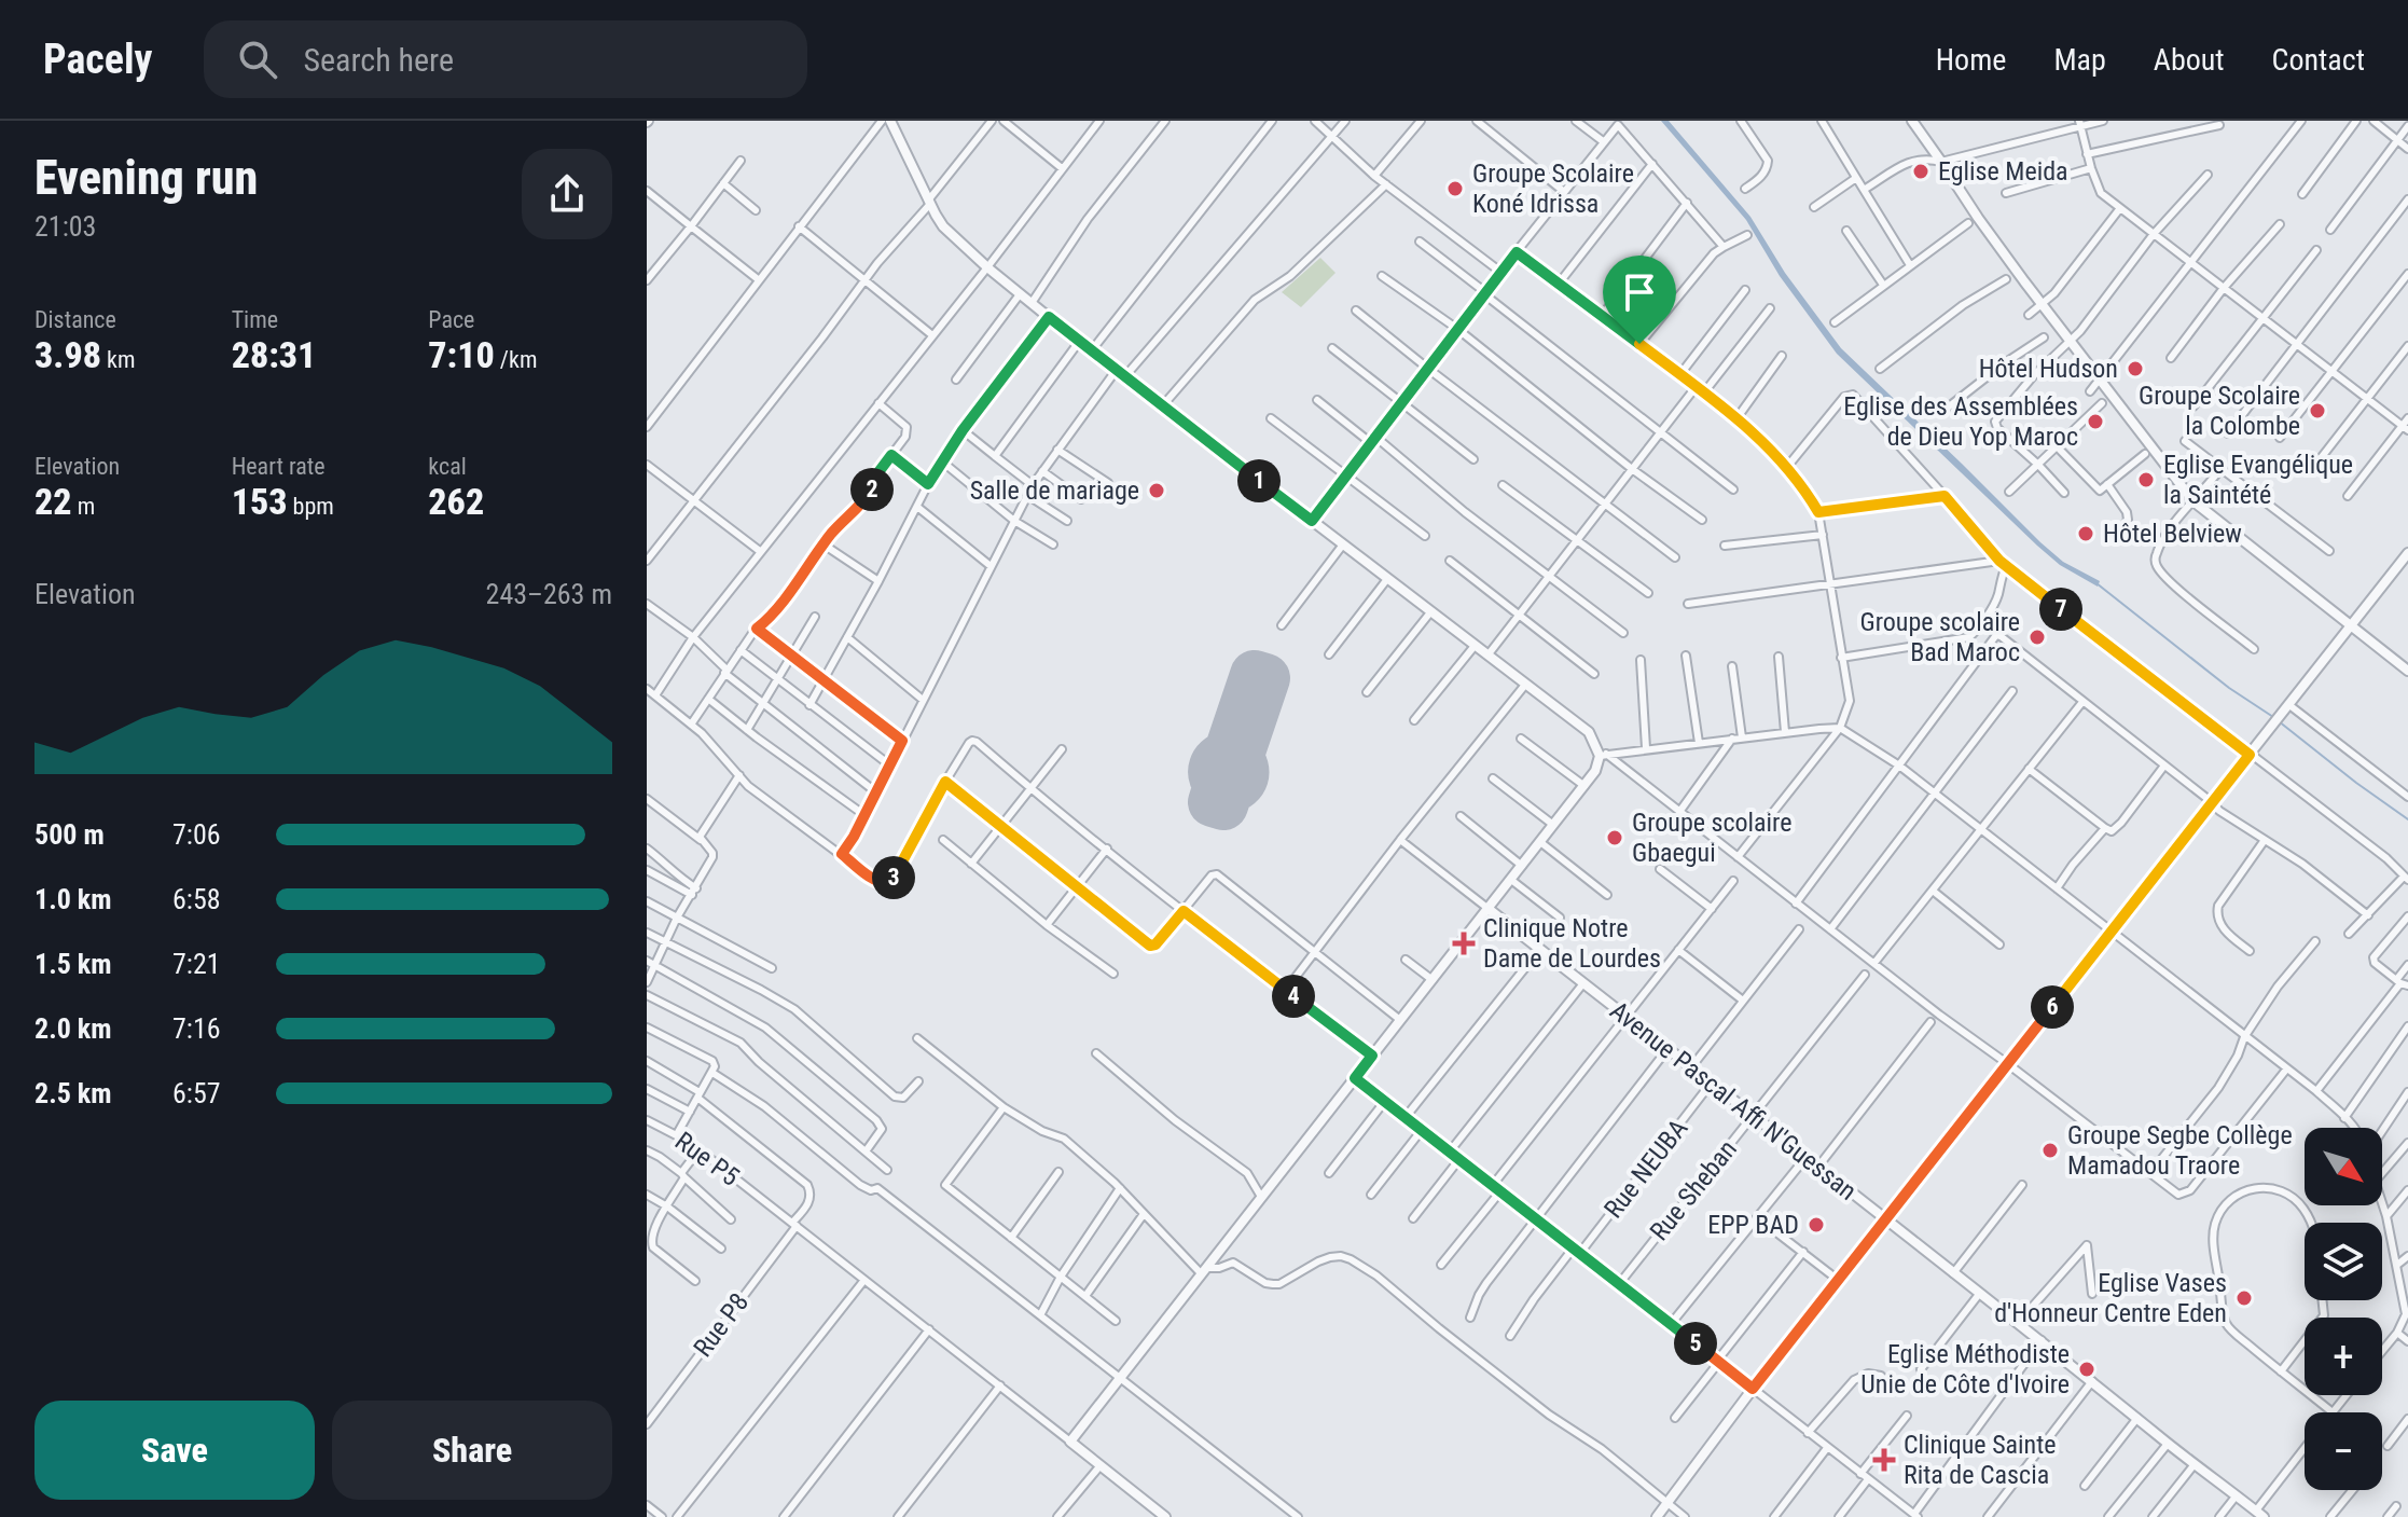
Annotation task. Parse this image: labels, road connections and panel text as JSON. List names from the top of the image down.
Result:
{
  "streets": {
    "street": [
      "Avenue Pascal Affi N'Guessan",
      "Rue P5",
      "Rue NEUBA",
      "Rue Sheban",
      "Rue P8"
    ]
  },
  "crossings": [
    ["Avenue Pascal Affi N'Guessan", "Rue NEUBA"],
    ["Avenue Pascal Affi N'Guessan", "Rue Sheban"],
    ["Rue P5", "Rue P8"]
  ],
  "places": {
    "other": [
      "Eglise Meida",
      "Groupe Scolaire Koné Idrissa",
      "Hôtel Hudson",
      "Groupe Scolaire la Colombe",
      "Eglise des Assemblées de Dieu Yop Maroc",
      "Eglise Evangélique la Saintété",
      "Salle de mariage",
      "Hôtel Belview",
      "Groupe scolaire Bad Maroc",
      "Groupe scolaire Gbaegui",
      "Groupe Segbe Collège Mamadou Traore",
      "EPP BAD",
      "Eglise Vases d'Honneur Centre Eden",
      "Eglise Méthodiste Unie de Côte d'Ivoire"
    ],
    "health": ["Clinique Notre Dame de Lourdes", "Clinique Sainte Rita de Cascia"]
  },
  "north": "bottom right",
  "page": {
    "header": "Pacely",
    "search": "Search here",
    "nav": [
      "Home",
      "Map",
      "About",
      "Contact"
    ],
    "heading": ["Evening run", "21:03"],
    "stats": [
      ["Distance", "3.98 km"],
      ["Time", "28:31"],
      ["Pace", "7:10 /km"],
      ["Elevation", "22 m"],
      ["Heart rate", "153 bpm"],
      ["kcal", "262"]
    ],
    "pins": [
      "1",
      "2",
      "7",
      "3",
      "4",
      "6",
      "5"
    ],
    "chart": ["Elevation", "243–263 m"],
    "list": [
      {
        "name": "500 m",
        "note": "7:06"
      },
      {
        "name": "1.0 km",
        "note": "6:58"
      },
      {
        "name": "1.5 km",
        "note": "7:21"
      },
      {
        "name": "2.0 km",
        "note": "7:16"
      },
      {
        "name": "2.5 km",
        "note": "6:57"
      }
    ],
    "map_buttons": ["+", "−"],
    "buttons": ["Save", "Share"]
  }
}
